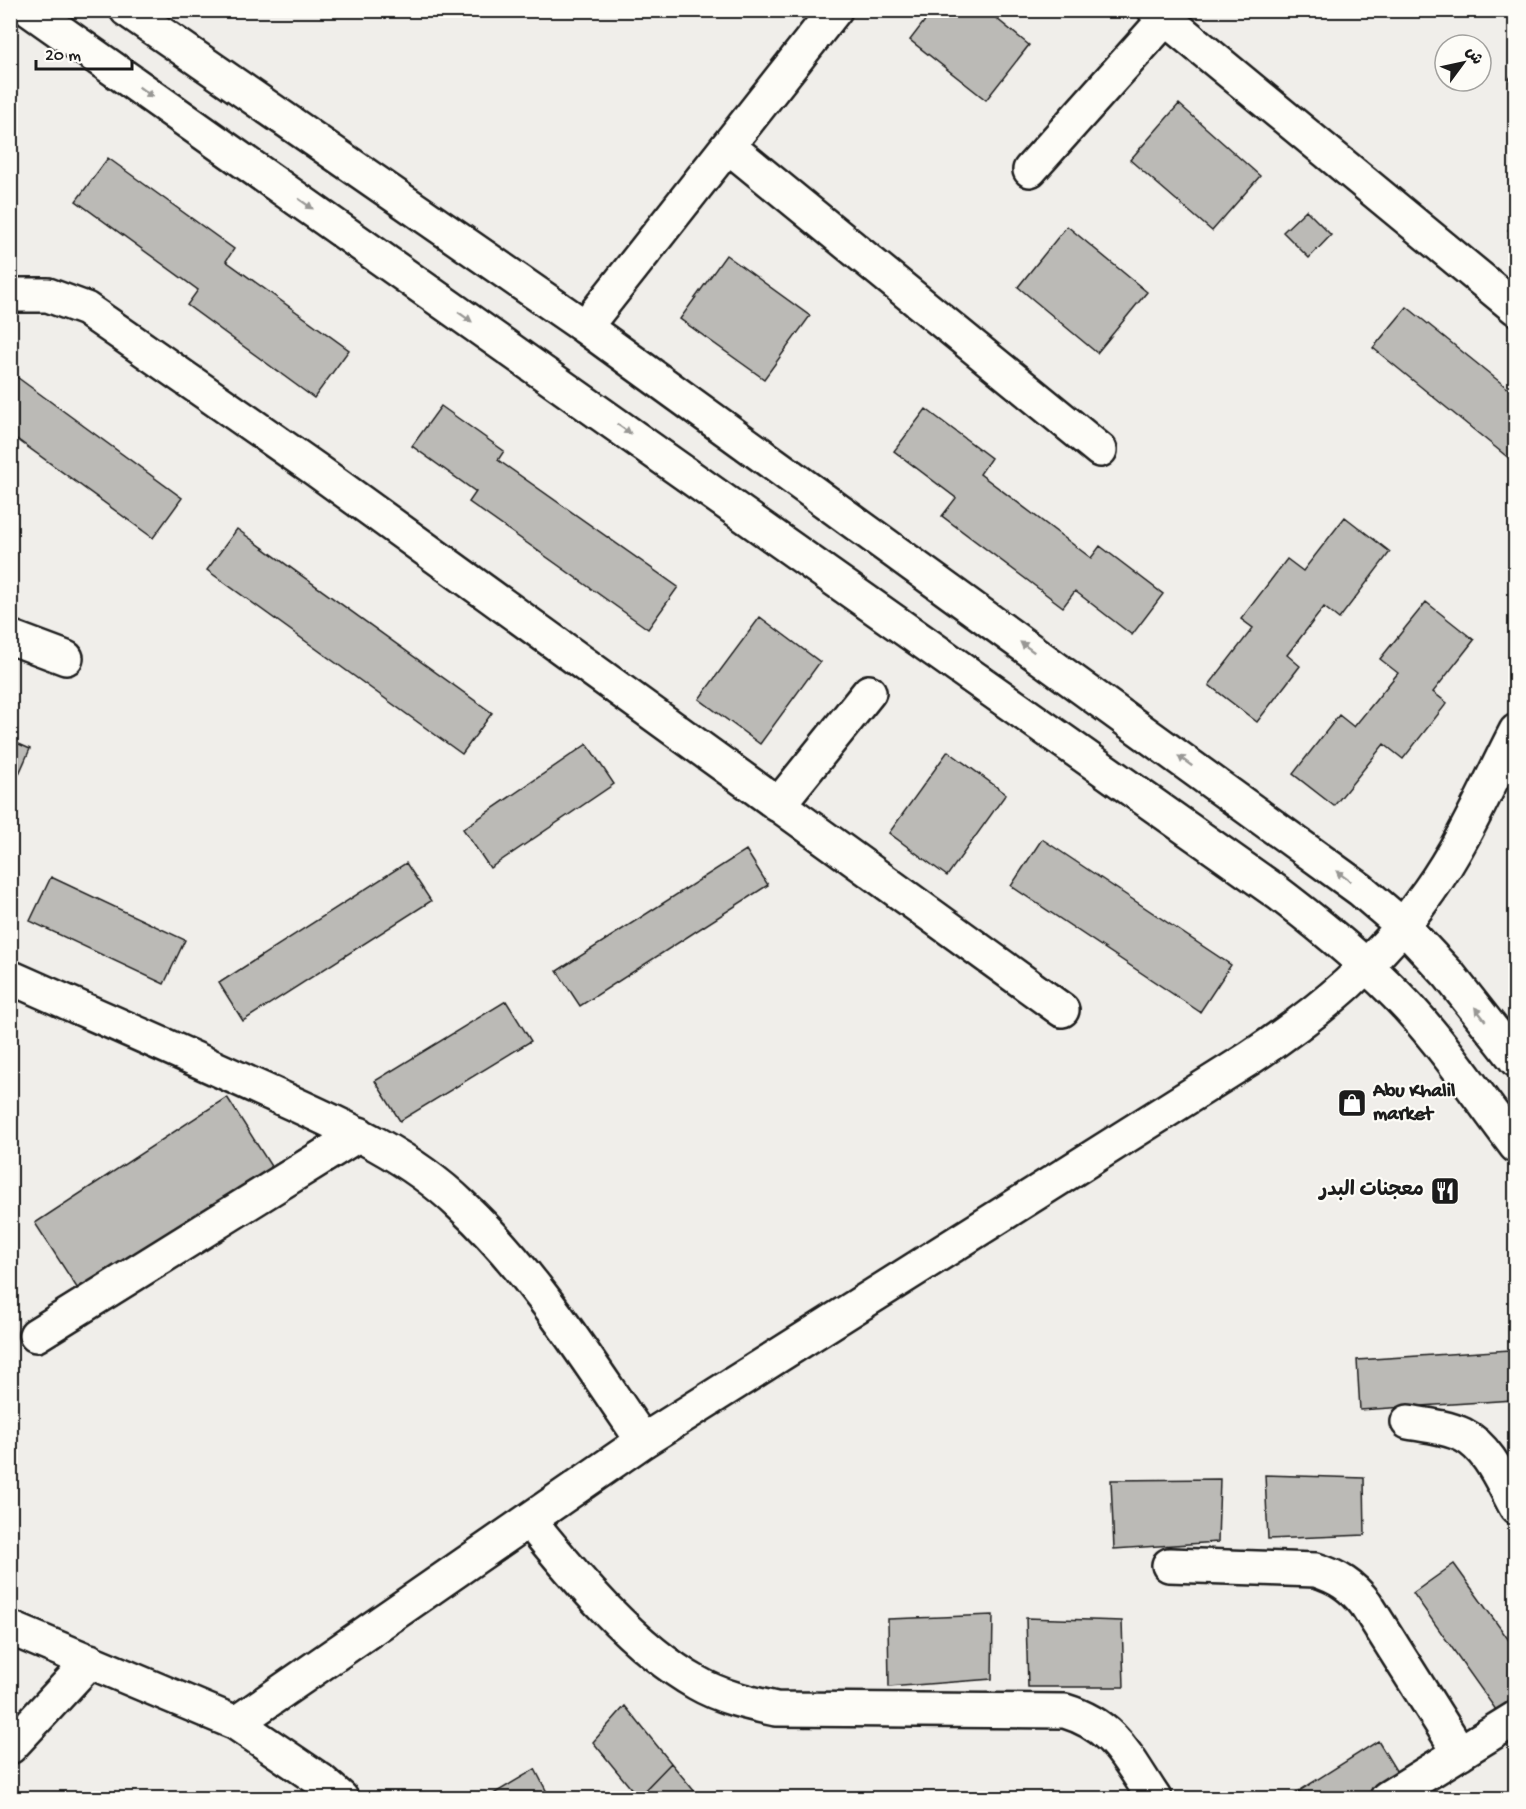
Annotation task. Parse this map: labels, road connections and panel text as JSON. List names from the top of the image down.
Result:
{
  "places": {
    "shop": ["Abu Khalil market"],
    "restaurant": ["معجنات البدر"]
  },
  "scale_bar": "20 m",
  "north": "top right"
}
